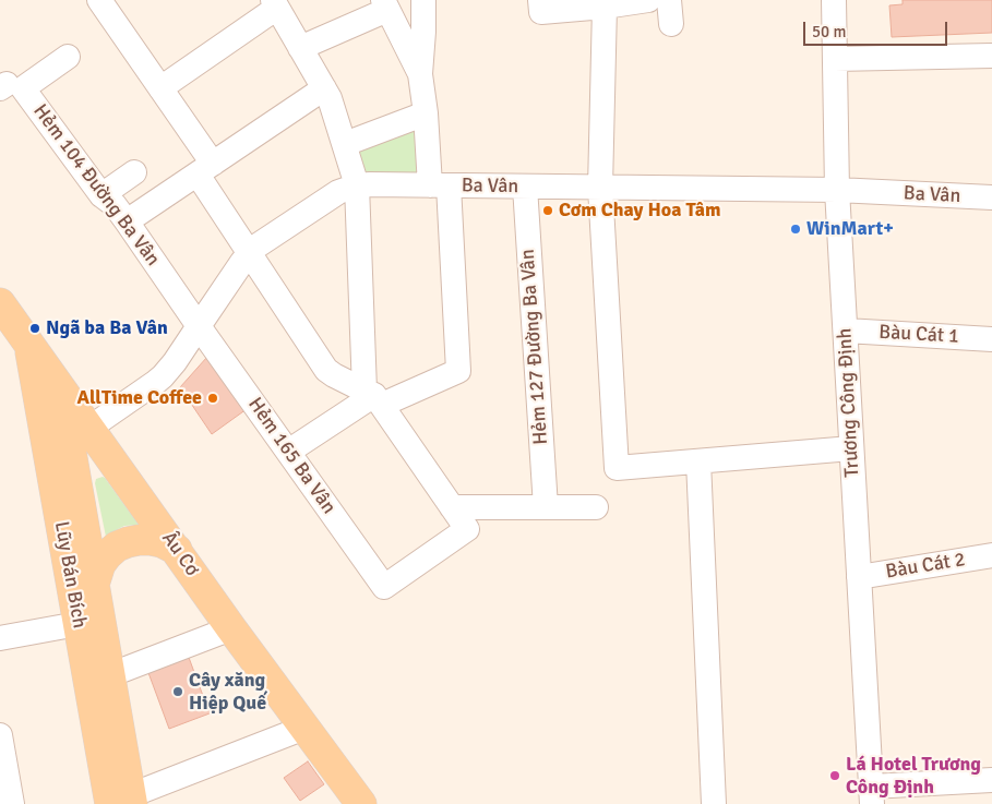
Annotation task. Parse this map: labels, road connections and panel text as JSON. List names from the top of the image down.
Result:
{
  "streets": {
    "main road": ["Âu Cơ", "Lũy Bán Bích"],
    "street": [
      "Hẻm 104 Đường Ba Vân",
      "Ba Vân",
      "Bàu Cát 1",
      "Hẻm 127 Đường Ba Vân",
      "Trương Công Định",
      "Hẻm 165 Ba Vân",
      "Bàu Cát 2"
    ]
  },
  "crossings": [
    ["Hẻm 104 Đường Ba Vân", "Ba Vân"],
    ["Hẻm 104 Đường Ba Vân", "Hẻm 165 Ba Vân"],
    ["Ba Vân", "Hẻm 127 Đường Ba Vân"],
    ["Ba Vân", "Trương Công Định"],
    ["Ba Vân", "Hẻm 165 Ba Vân"],
    ["Ba Vân", "Âu Cơ"],
    ["Ba Vân", "Lũy Bán Bích"],
    ["Bàu Cát 1", "Trương Công Định"],
    ["Trương Công Định", "Bàu Cát 2"],
    ["Âu Cơ", "Lũy Bán Bích"]
  ],
  "places": [
    "Cơm Chay Hoa Tâm",
    "WinMart+",
    "Ngã ba Ba Vân",
    "AllTime Coffee",
    "Cây xăng Hiệp Quế",
    "Lá Hotel Trương Công Định"
  ],
  "scale_bar": "50 m"
}
